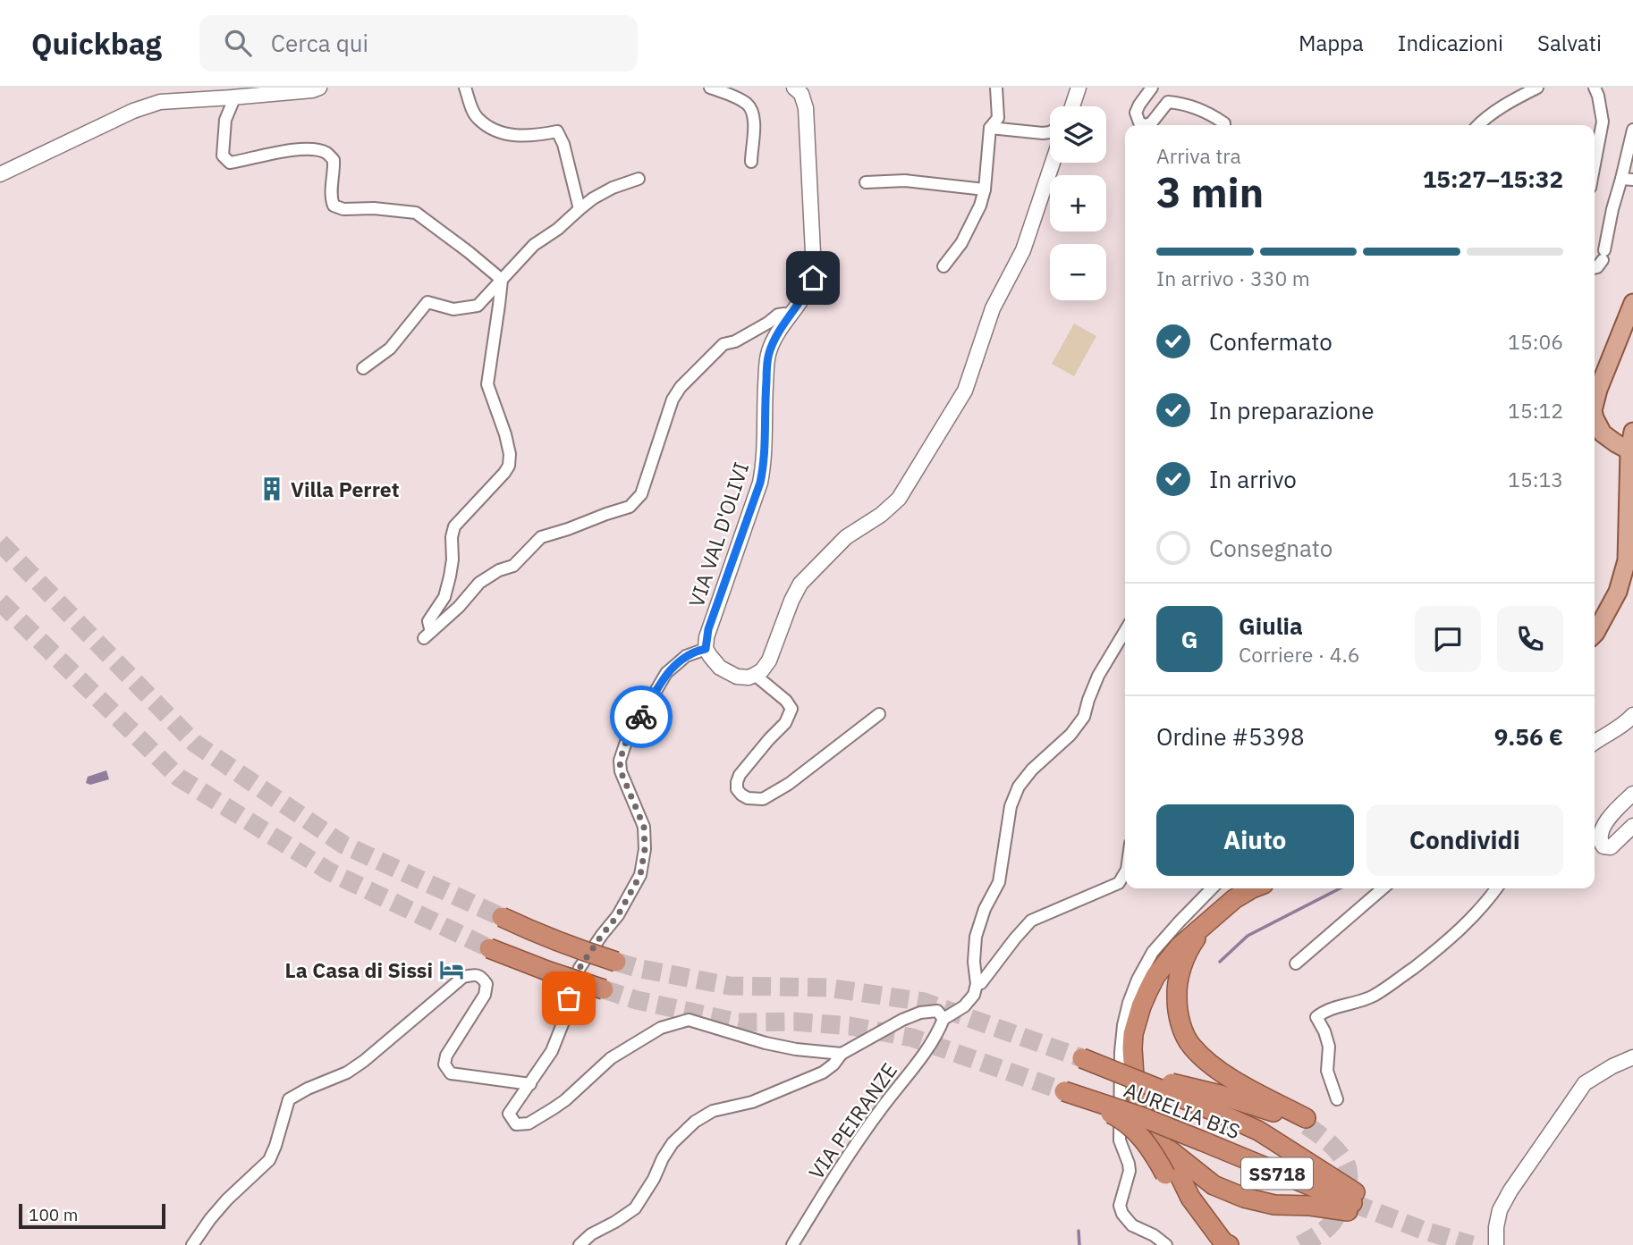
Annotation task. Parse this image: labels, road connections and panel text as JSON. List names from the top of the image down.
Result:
{
  "streets": {
    "highway": ["AURELIA BIS", "SS718"],
    "street": ["VIA VAL D'OLIVI", "VIA PEIRANZE"]
  },
  "places": {
    "building": ["Villa Perret"],
    "hotel": ["La Casa di Sissi"]
  },
  "scale_bar": "100 m",
  "page": {
    "header": "Quickbag",
    "search": "Cerca qui",
    "nav": ["Mappa", "Indicazioni", "Salvati"],
    "map_buttons": ["+", "−"],
    "heading": ["3 min", "Arriva tra", "15:27–15:32"],
    "panel": [
      "Giulia",
      "Corriere · 4.6",
      "Ordine #5398",
      "9.56 €"
    ],
    "bar": "In arrivo · 330 m",
    "list": [
      ["Confermato", "15:06"],
      ["In preparazione", "15:12"],
      ["In arrivo", "15:13"],
      "Consegnato"
    ],
    "round": "G",
    "buttons": ["Aiuto", "Condividi"],
    "scale": "100 m"
  }
}
